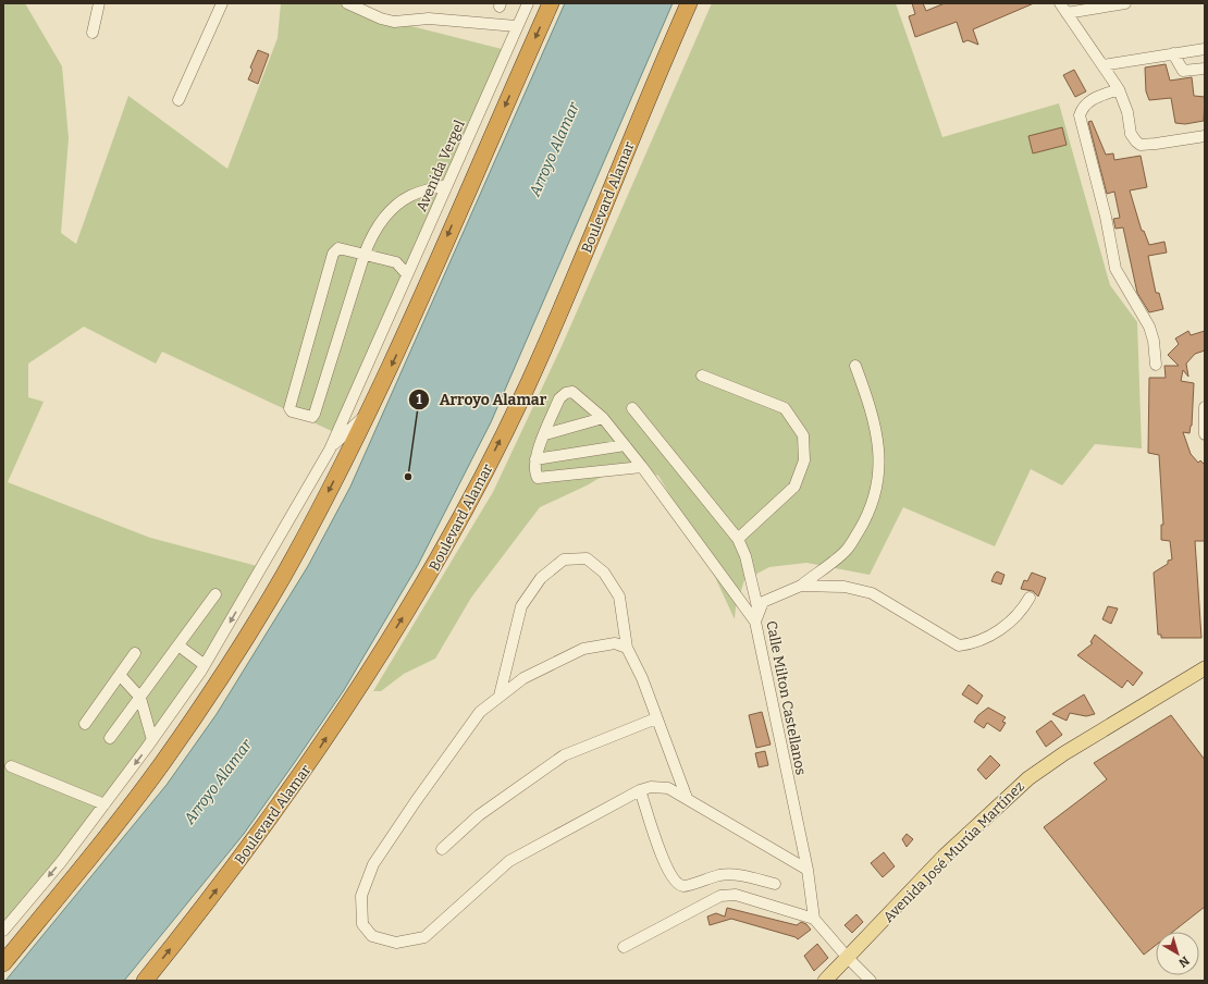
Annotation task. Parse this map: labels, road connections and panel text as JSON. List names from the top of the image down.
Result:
{
  "streets": {
    "highway": ["Boulevard Alamar"],
    "main road": ["Avenida José Murúa Martínez"],
    "street": ["Avenida Vergel", "Calle Milton Castellanos"]
  },
  "water": ["Arroyo Alamar"],
  "places": ["Arroyo Alamar"],
  "north": "bottom right"
}
